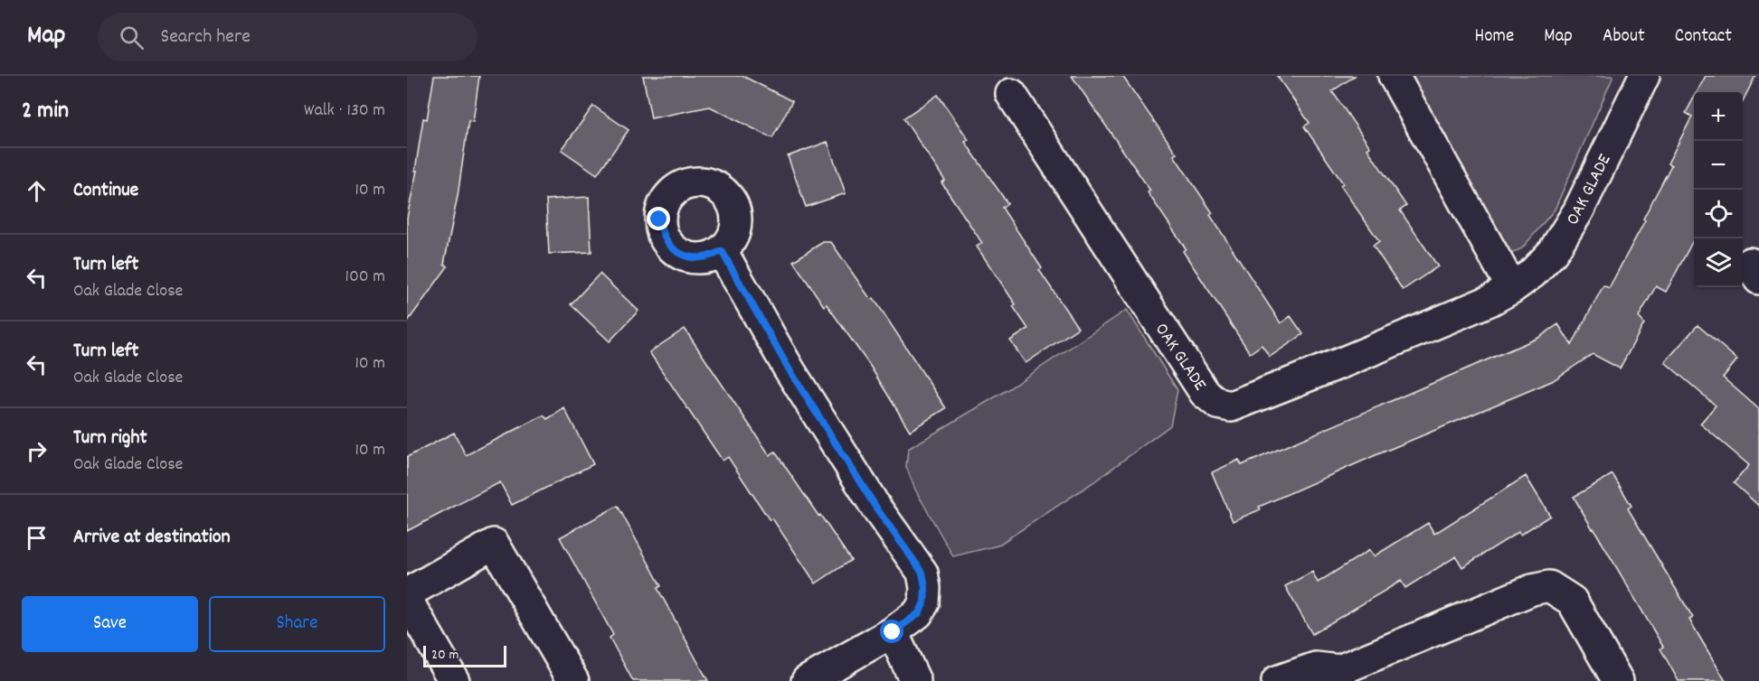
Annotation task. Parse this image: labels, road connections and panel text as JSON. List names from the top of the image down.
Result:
{
  "streets": {
    "street": ["OAK GLADE"]
  },
  "scale_bar": "20 m",
  "page": {
    "header": "Map",
    "search": "Search here",
    "nav": [
      "Home",
      "Map",
      "About",
      "Contact"
    ],
    "heading": ["2 min", "Walk · 130 m"],
    "map_buttons": ["+", "−"],
    "list": [
      ["Continue", "10 m"],
      ["Turn left", "Oak Glade Close", "100 m"],
      ["Turn left", "Oak Glade Close", "10 m"],
      ["Turn right", "Oak Glade Close", "10 m"],
      "Arrive at destination"
    ],
    "buttons": ["Save", "Share"],
    "scale": "20 m"
  }
}
